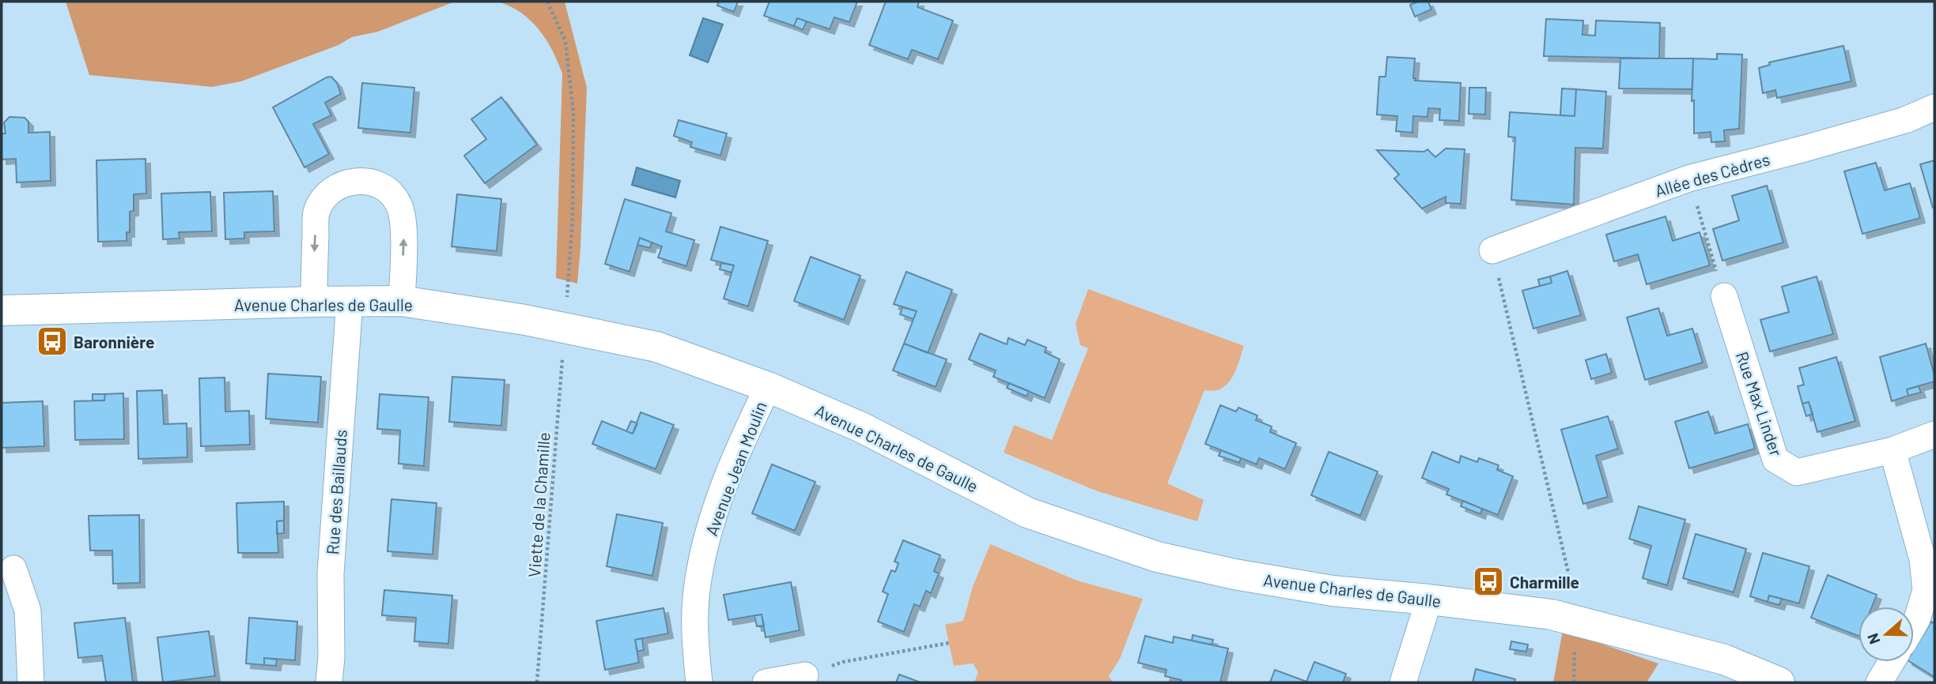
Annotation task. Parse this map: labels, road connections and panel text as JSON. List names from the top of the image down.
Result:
{
  "streets": {
    "street": [
      "Allée des Cèdres",
      "Avenue Charles de Gaulle",
      "Rue Max Linder",
      "Avenue Jean Moulin",
      "Rue des Baillauds"
    ],
    "path": ["Viette de la Chamille"]
  },
  "crossings": [
    ["Avenue Charles de Gaulle", "Avenue Jean Moulin"],
    ["Avenue Charles de Gaulle", "Rue des Baillauds"],
    ["Avenue Charles de Gaulle", "Viette de la Chamille"]
  ],
  "places": {
    "bus stop": ["Baronnière", "Charmille"]
  },
  "north": "left"
}
